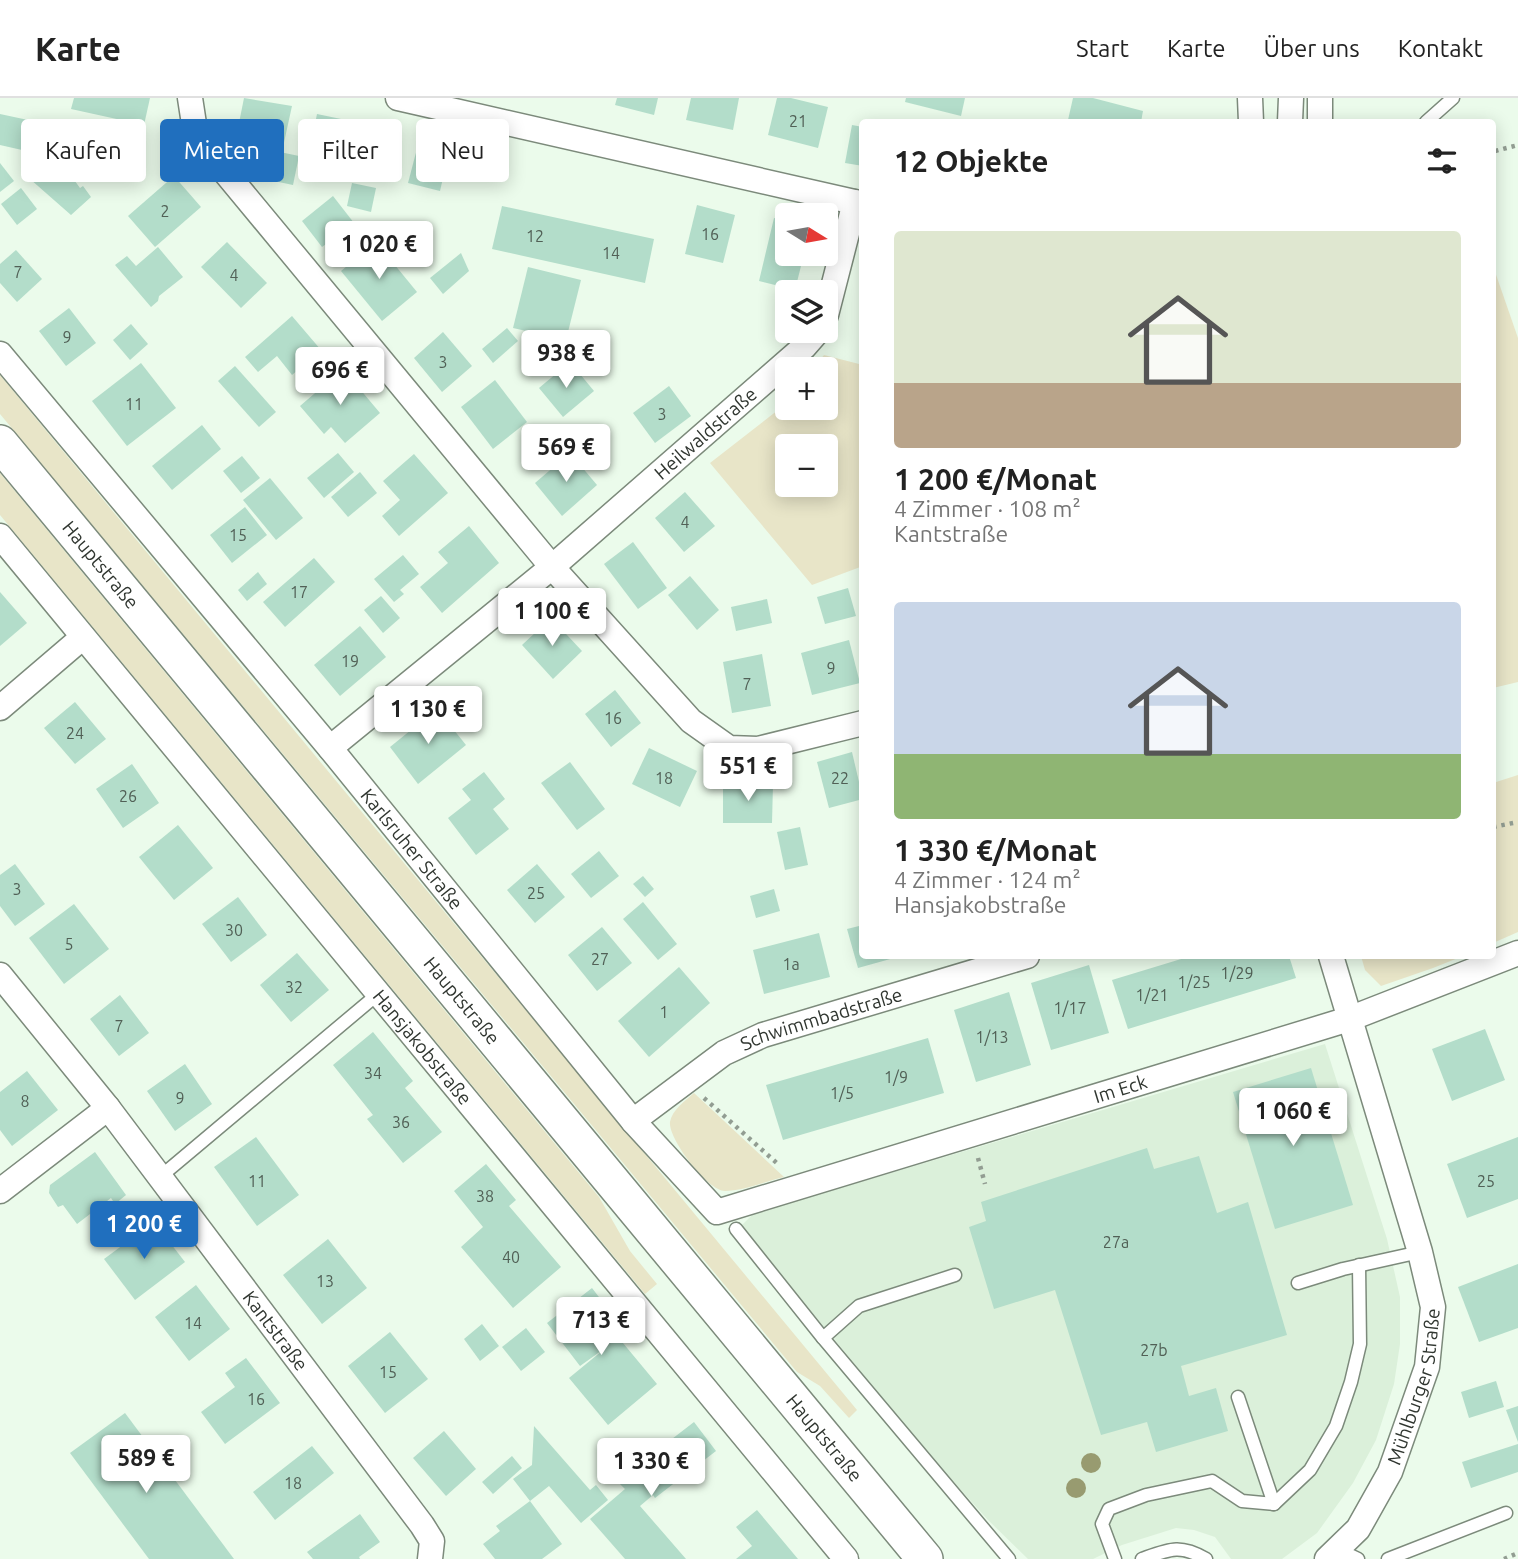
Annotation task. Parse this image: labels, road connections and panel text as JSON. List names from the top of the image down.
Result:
{
  "streets": {
    "street": [
      "Heilwaldstraße",
      "Hauptstraße",
      "Karlsruher Straße",
      "Schwimmbadstraße",
      "Hansjakobstraße",
      "Im Eck",
      "Kantstraße",
      "Mühlburger Straße"
    ]
  },
  "crossings": [
    ["Heilwaldstraße", "Karlsruher Straße"],
    ["Karlsruher Straße", "Schwimmbadstraße"],
    ["Karlsruher Straße", "Im Eck"],
    ["Im Eck", "Mühlburger Straße"]
  ],
  "house_numbers": [
    "21",
    "2",
    "16",
    "12",
    "14",
    "7",
    "4",
    "9",
    "3",
    "11",
    "3",
    "4",
    "15",
    "17",
    "19",
    "9",
    "7",
    "16",
    "24",
    "18",
    "22",
    "26",
    "3",
    "25",
    "30",
    "5",
    "27",
    "1a",
    "1/29",
    "1/25",
    "32",
    "1/21",
    "1/17",
    "1",
    "7",
    "1/13",
    "34",
    "1/9",
    "1/5",
    "9",
    "8",
    "36",
    "11",
    "25",
    "38",
    "27a",
    "40",
    "13",
    "14",
    "27b",
    "15",
    "16",
    "18"
  ],
  "north": "right",
  "page": {
    "header": "Karte",
    "nav": [
      "Start",
      "Karte",
      "Über uns",
      "Kontakt"
    ],
    "chip": [
      "Kaufen",
      "Mieten",
      "Filter",
      "Neu"
    ],
    "heading": "12 Objekte",
    "map_buttons": ["+", "−"],
    "list": [
      {
        "name": "1 200 €/Monat",
        "note": "4 Zimmer · 108 m² · Kantstraße"
      },
      {
        "name": "1 330 €/Monat",
        "note": "4 Zimmer · 124 m² · Hansjakobstraße"
      }
    ],
    "price": [
      "1 020 €",
      "938 €",
      "696 €",
      "569 €",
      "1 100 €",
      "1 130 €",
      "551 €",
      "1 060 €",
      "1 200 €",
      "713 €",
      "589 €",
      "1 330 €"
    ]
  }
}
